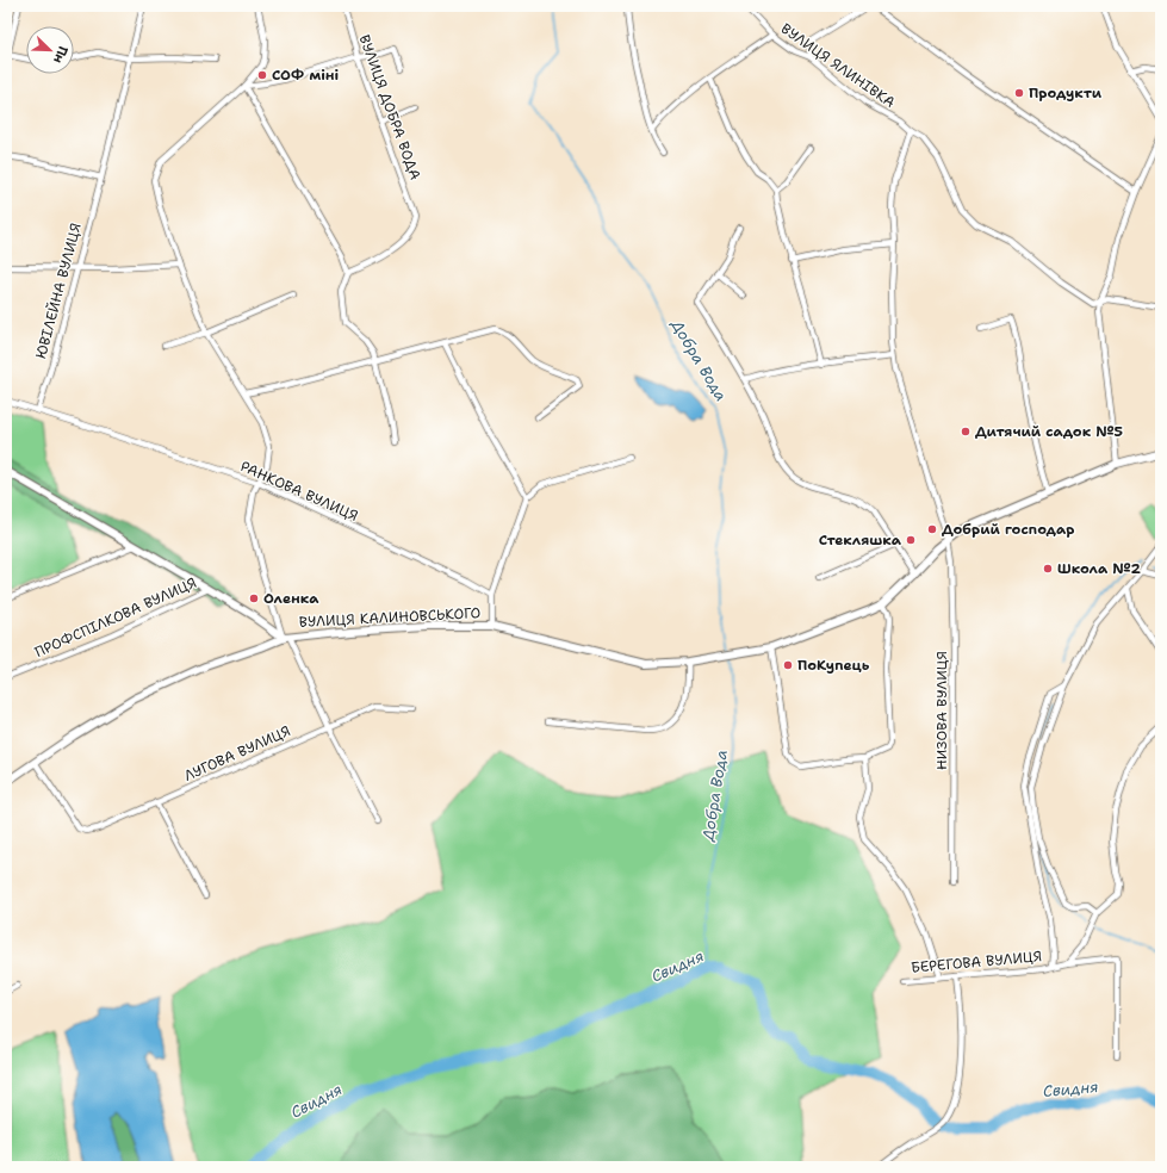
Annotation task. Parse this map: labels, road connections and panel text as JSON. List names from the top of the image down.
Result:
{
  "streets": {
    "main road": ["ВУЛИЦЯ КАЛИНОВСЬКОГО"],
    "street": [
      "ВУЛИЦЯ ЯЛИНІВКА",
      "ВУЛИЦЯ ДОБРА ВОДА",
      "ЮВІЛЕЙНА ВУЛИЦЯ",
      "РАНКОВА ВУЛИЦЯ",
      "ПРОФСПІЛКОВА ВУЛИЦЯ",
      "НИЗОВА ВУЛИЦЯ",
      "ЛУГОВА ВУЛИЦЯ",
      "БЕРЕГОВА ВУЛИЦЯ"
    ]
  },
  "crossings": [
    ["ВУЛИЦЯ ЯЛИНІВКА", "НИЗОВА ВУЛИЦЯ"],
    ["ЮВІЛЕЙНА ВУЛИЦЯ", "РАНКОВА ВУЛИЦЯ"],
    ["ВУЛИЦЯ КАЛИНОВСЬКОГО", "НИЗОВА ВУЛИЦЯ"],
    ["ВУЛИЦЯ КАЛИНОВСЬКОГО", "ЛУГОВА ВУЛИЦЯ"]
  ],
  "water": ["Добра Вода", "Свидня"],
  "places": [
    "СОФ міні",
    "Продукти",
    "Дитячий садок №5",
    "Добрий господар",
    "Стекляшка",
    "Школа №2",
    "Оленка",
    "ПоКупець"
  ],
  "north": "bottom right"
}
